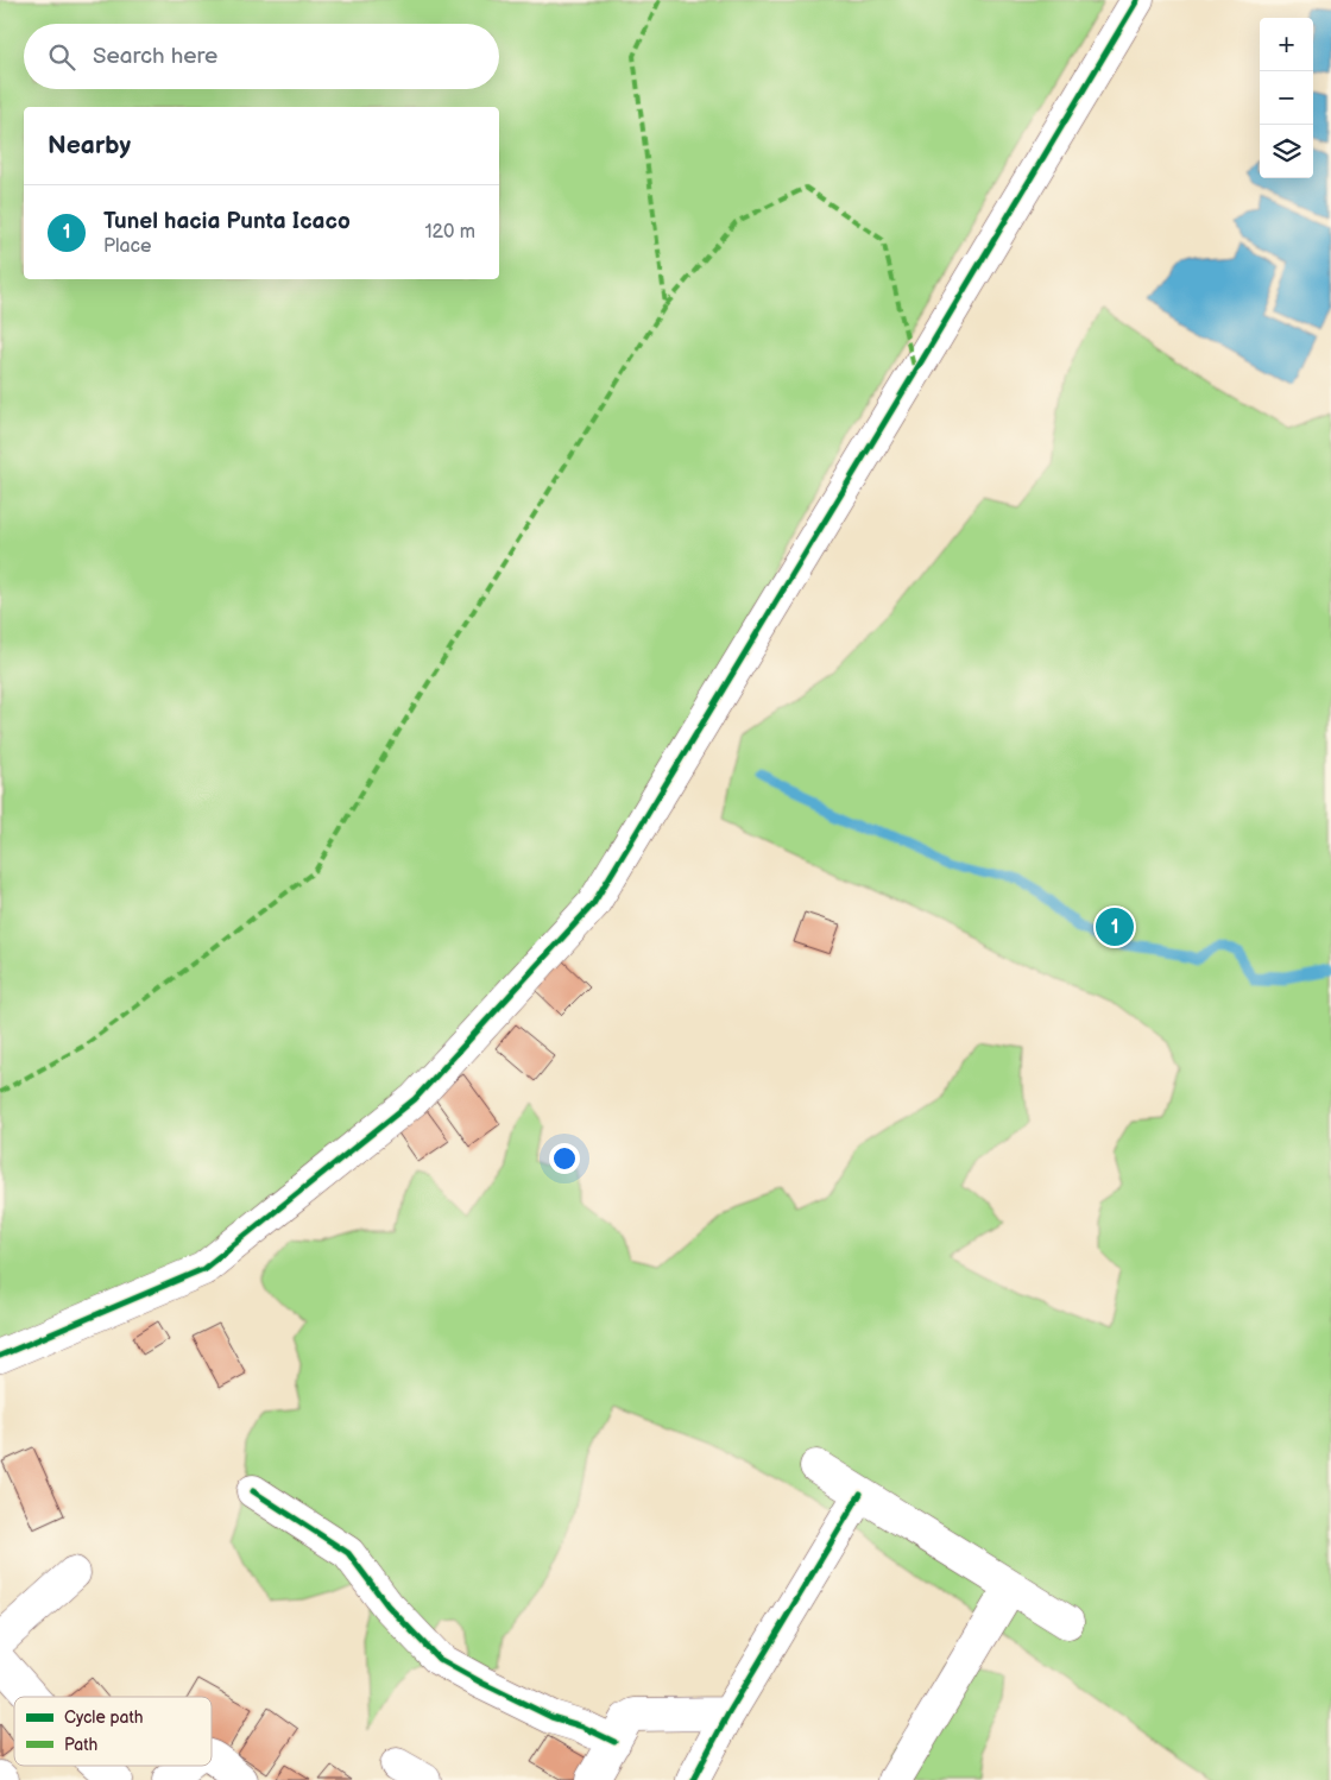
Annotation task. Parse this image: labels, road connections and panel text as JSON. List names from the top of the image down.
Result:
{
  "legend": ["Cycle path", "Path"],
  "page": {
    "map_buttons": ["+", "−"],
    "search": "Search here",
    "heading": "Nearby",
    "list": [
      {
        "mark": "1",
        "name": "Tunel hacia Punta Icaco",
        "note": "Place",
        "value": "120 m"
      }
    ],
    "pins": "1"
  }
}
